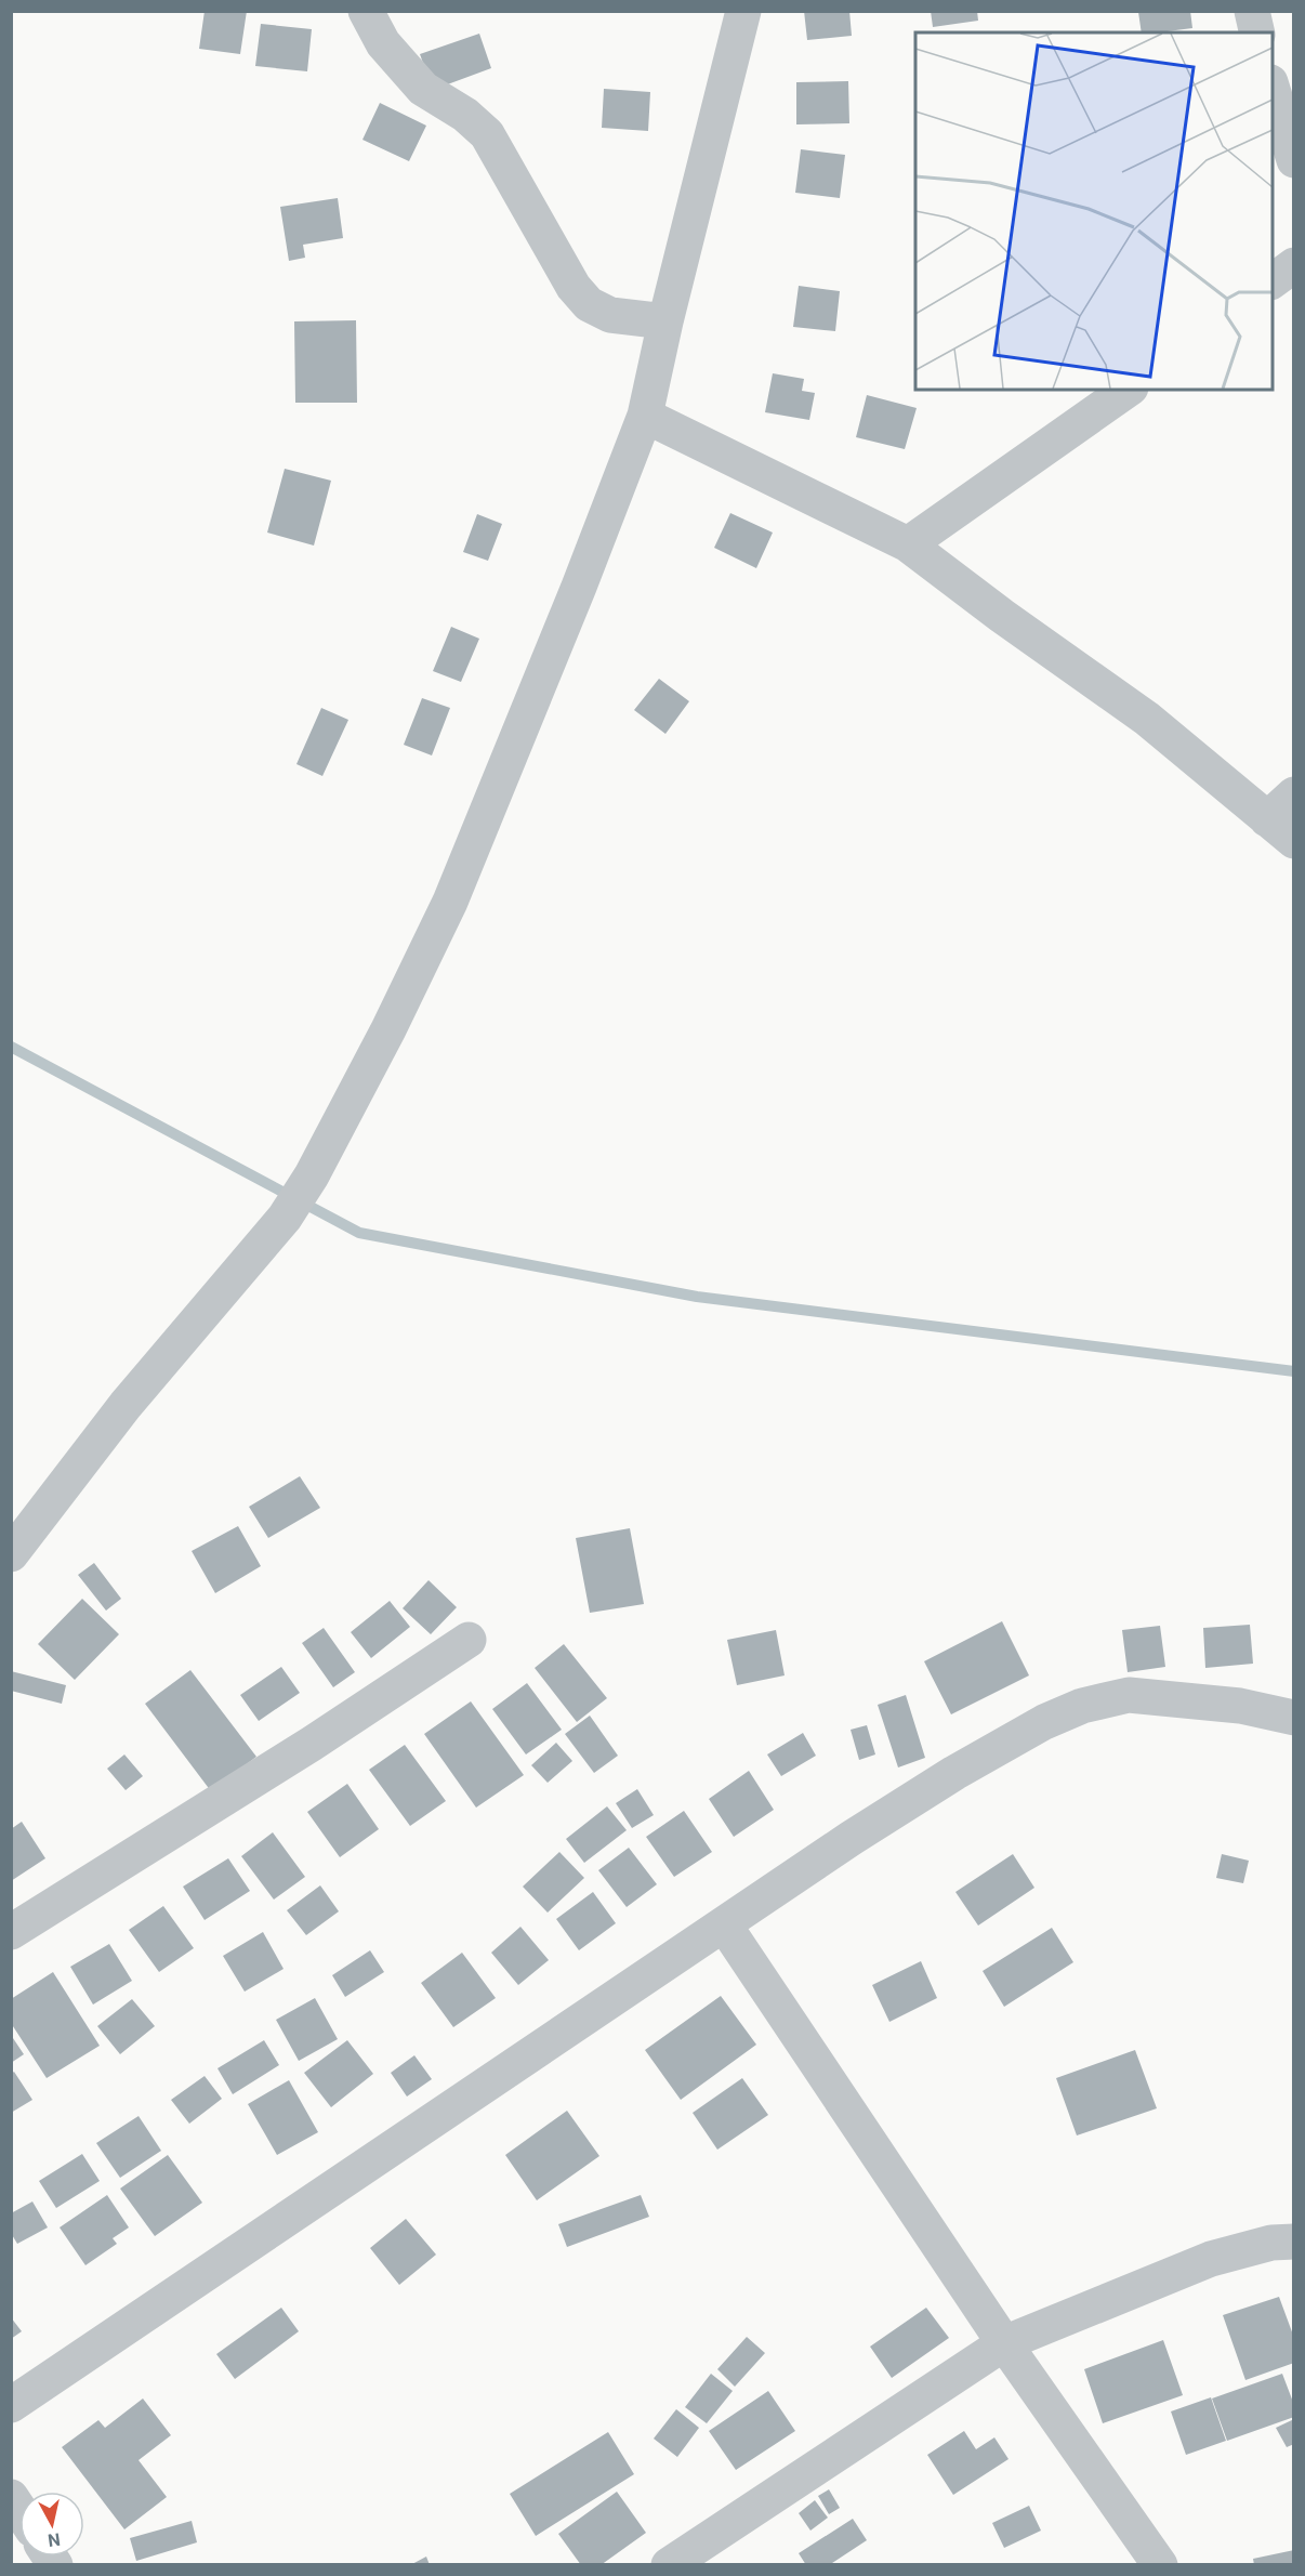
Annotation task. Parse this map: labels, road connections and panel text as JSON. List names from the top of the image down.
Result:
{
  "north": "bottom"
}
